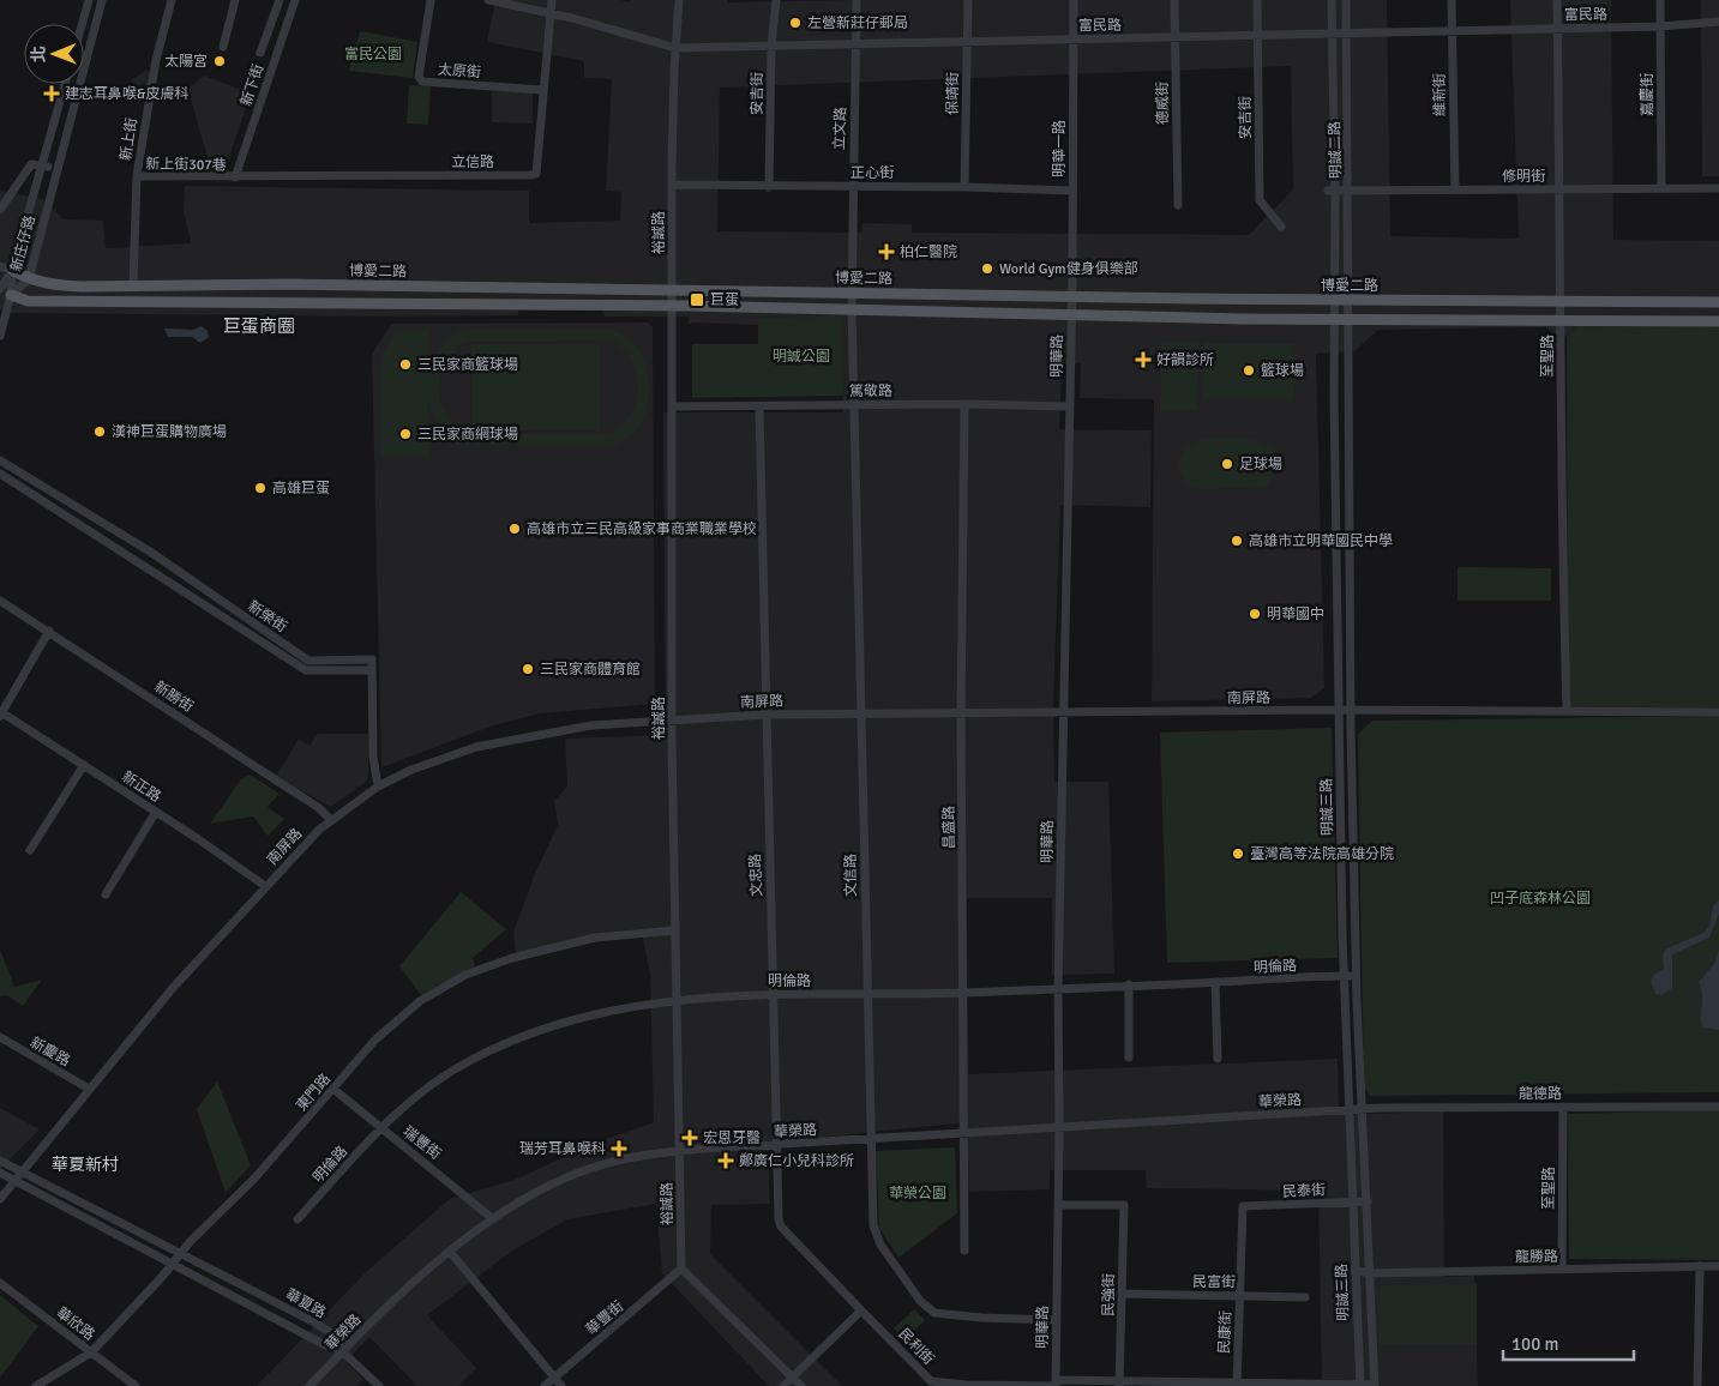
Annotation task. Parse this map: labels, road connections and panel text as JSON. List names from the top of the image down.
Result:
{
  "streets": {
    "main road": ["博愛二路"],
    "street": [
      "富民路",
      "太原街",
      "新下街",
      "安吉街",
      "保靖街",
      "維新街",
      "嘉慶街",
      "德威街",
      "立文路",
      "新上街",
      "明華一路",
      "明誠二路",
      "立信路",
      "新上街307巷",
      "正心街",
      "修明街",
      "裕誠路",
      "新庄仔路",
      "明華路",
      "至聖路",
      "篤敬路",
      "新榮街",
      "新勝街",
      "南屏路",
      "新正路",
      "明誠三路",
      "昌盛路",
      "文忠路",
      "文信路",
      "明倫路",
      "新慶路",
      "東門路",
      "龍德路",
      "華榮路",
      "瑞豐街",
      "民泰街",
      "龍勝路",
      "民富街",
      "民強街",
      "華夏路",
      "華豐街",
      "華欣路",
      "民康街",
      "民利街"
    ]
  },
  "crossings": [
    ["富民路", "安吉街"],
    ["富民路", "保靖街"],
    ["富民路", "維新街"],
    ["富民路", "嘉慶街"],
    ["富民路", "德威街"],
    ["富民路", "立文路"],
    ["富民路", "明華一路"],
    ["富民路", "明誠二路"],
    ["富民路", "立信路"],
    ["富民路", "裕誠路"],
    ["富民路", "至聖路"],
    ["太原街", "立信路"],
    ["新下街", "立信路"],
    ["新下街", "新上街307巷"],
    ["安吉街", "正心街"],
    ["保靖街", "正心街"],
    ["維新街", "修明街"],
    ["嘉慶街", "修明街"],
    ["立文路", "正心街"],
    ["立文路", "博愛二路"],
    ["立文路", "文信路"],
    ["新上街", "新上街307巷"],
    ["新上街", "博愛二路"],
    ["明華一路", "正心街"],
    ["明華一路", "博愛二路"],
    ["明華一路", "明華路"],
    ["明誠二路", "修明街"],
    ["明誠二路", "博愛二路"],
    ["明誠二路", "明誠三路"],
    ["立信路", "新上街307巷"],
    ["正心街", "裕誠路"],
    ["修明街", "至聖路"],
    ["裕誠路", "博愛二路"],
    ["裕誠路", "篤敬路"],
    ["裕誠路", "南屏路"],
    ["裕誠路", "明倫路"],
    ["裕誠路", "東門路"],
    ["裕誠路", "華榮路"],
    ["裕誠路", "華豐街"],
    ["新庄仔路", "博愛二路"],
    ["博愛二路", "明華路"],
    ["博愛二路", "至聖路"],
    ["博愛二路", "明誠三路"],
    ["博愛二路", "文信路"],
    ["明華路", "篤敬路"],
    ["明華路", "南屏路"],
    ["明華路", "文信路"],
    ["明華路", "明倫路"],
    ["明華路", "華榮路"],
    ["明華路", "民強街"],
    ["明華路", "民利街"],
    ["至聖路", "南屏路"],
    ["至聖路", "龍德路"],
    ["至聖路", "龍勝路"],
    ["篤敬路", "昌盛路"],
    ["篤敬路", "文忠路"],
    ["篤敬路", "文信路"],
    ["新榮街", "南屏路"],
    ["新勝街", "南屏路"],
    ["南屏路", "新正路"],
    ["南屏路", "明誠三路"],
    ["南屏路", "昌盛路"],
    ["南屏路", "文忠路"],
    ["南屏路", "文信路"],
    ["南屏路", "新慶路"],
    ["南屏路", "華夏路"],
    ["明誠三路", "明倫路"],
    ["明誠三路", "龍德路"],
    ["明誠三路", "華榮路"],
    ["明誠三路", "民泰街"],
    ["明誠三路", "龍勝路"],
    ["明誠三路", "民利街"],
    ["昌盛路", "明倫路"],
    ["昌盛路", "華榮路"],
    ["文忠路", "明倫路"],
    ["文忠路", "華榮路"],
    ["文忠路", "民利街"],
    ["文信路", "明倫路"],
    ["文信路", "華榮路"],
    ["明倫路", "瑞豐街"],
    ["東門路", "瑞豐街"],
    ["東門路", "華夏路"],
    ["東門路", "華欣路"],
    ["龍德路", "華榮路"],
    ["華榮路", "瑞豐街"],
    ["華榮路", "華夏路"],
    ["民泰街", "民康街"],
    ["民富街", "民強街"],
    ["民富街", "民康街"],
    ["民強街", "民利街"],
    ["民康街", "民利街"]
  ],
  "districts": ["巨蛋商圈", "華夏新村"],
  "parks": [
    "富民公園",
    "明誠公園",
    "凹子底森林公園",
    "華榮公園"
  ],
  "places": {
    "other": [
      "左營新莊仔郵局",
      "太陽宮",
      "World Gym健身俱樂部",
      "三民家商籃球場",
      "籃球場",
      "漢神巨蛋購物廣場",
      "三民家商網球場",
      "足球場",
      "高雄巨蛋",
      "高雄市立三民高級家事商業職業學校",
      "高雄市立明華國民中學",
      "明華國中",
      "三民家商體育館",
      "臺灣高等法院高雄分院"
    ],
    "health": [
      "建志耳鼻喉&皮膚科",
      "柏仁醫院",
      "好韻診所",
      "宏恩牙醫",
      "瑞芳耳鼻喉科",
      "鄭廣仁小兒科診所"
    ],
    "transit": ["巨蛋"]
  },
  "scale_bar": "100 m",
  "north": "left"
}
